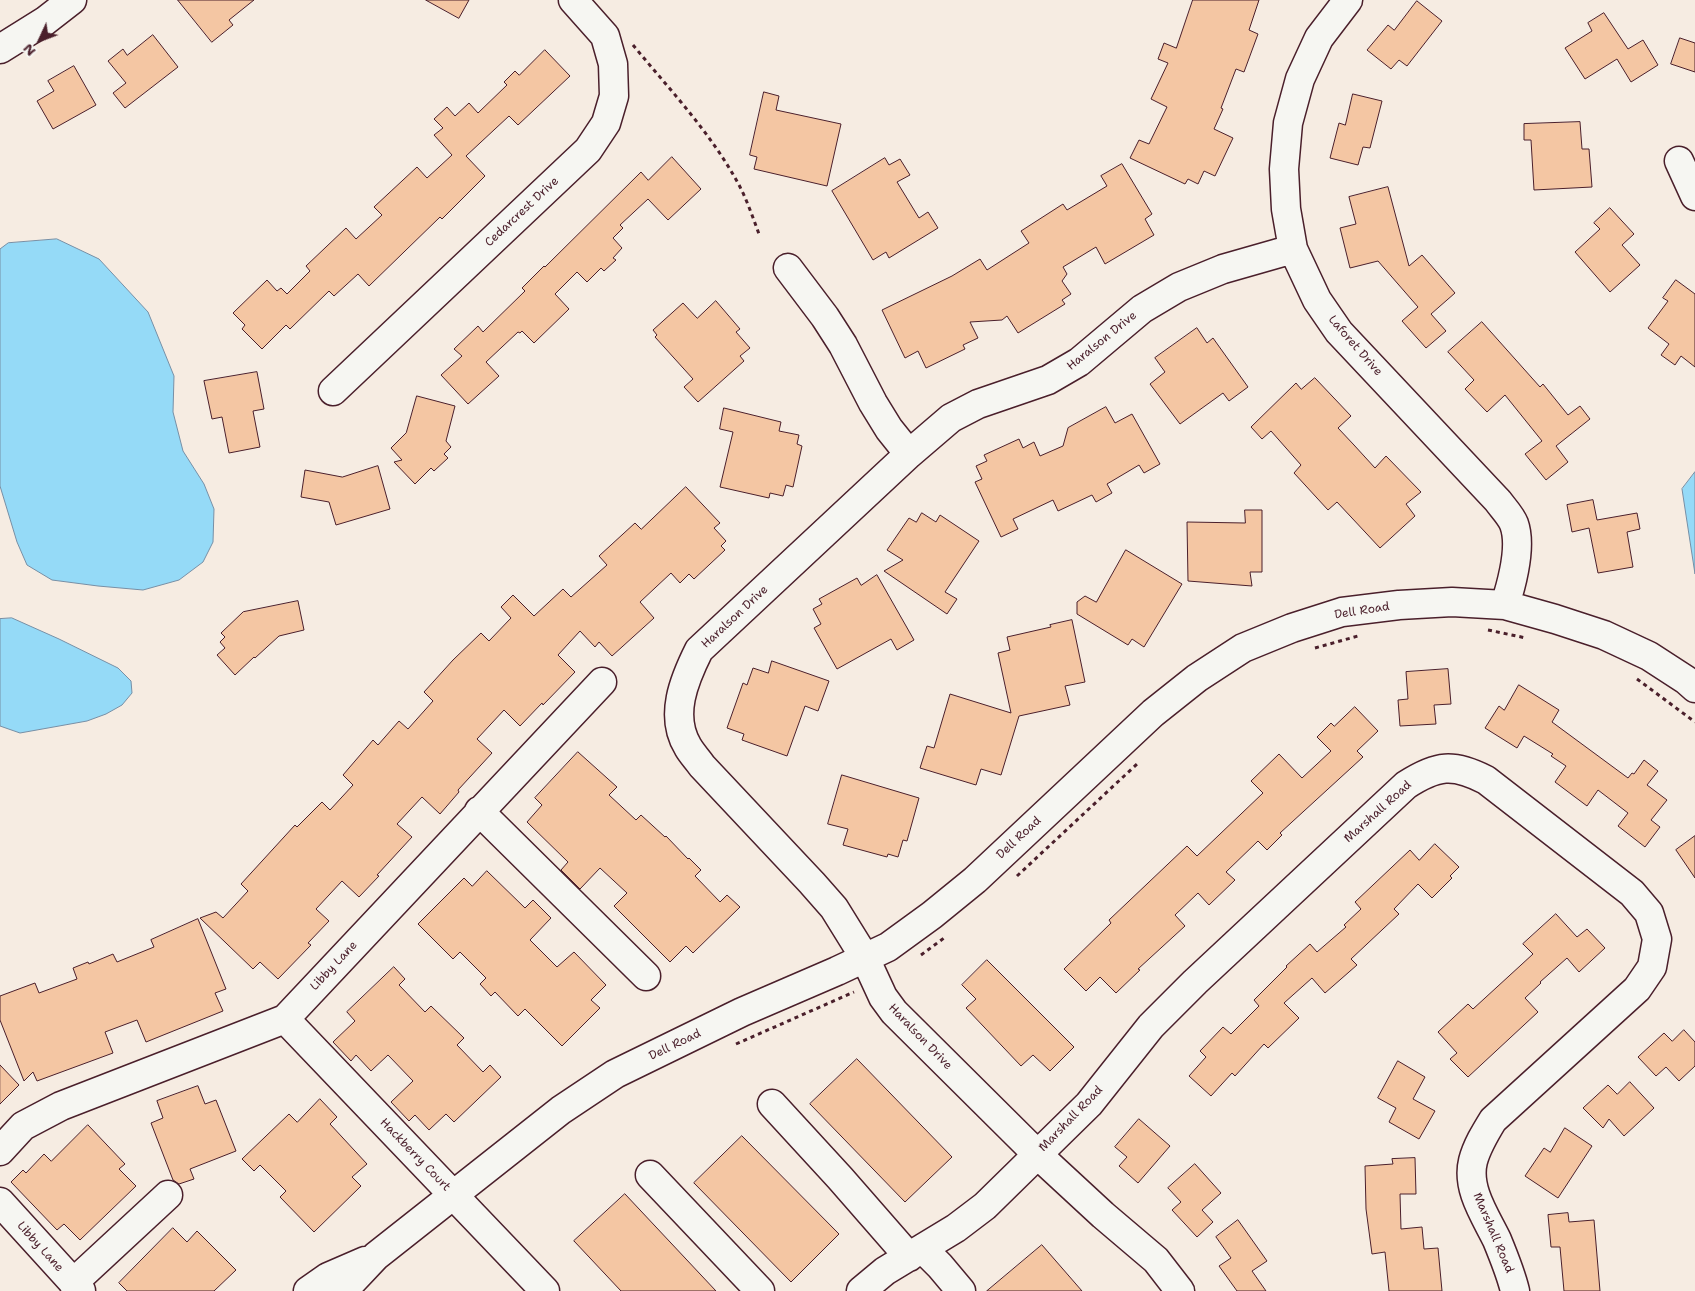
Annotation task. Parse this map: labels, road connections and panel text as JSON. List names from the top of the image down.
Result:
{
  "streets": {
    "street": [
      "Cedarcrest Drive",
      "Haralson Drive",
      "Laforet Drive",
      "Dell Road",
      "Marshall Road",
      "Libby Lane",
      "Hackberry Court"
    ]
  },
  "crossings": [
    ["Haralson Drive", "Laforet Drive"],
    ["Haralson Drive", "Dell Road"],
    ["Haralson Drive", "Marshall Road"],
    ["Laforet Drive", "Dell Road"],
    ["Dell Road", "Hackberry Court"],
    ["Libby Lane", "Hackberry Court"]
  ],
  "north": "bottom left"
}
